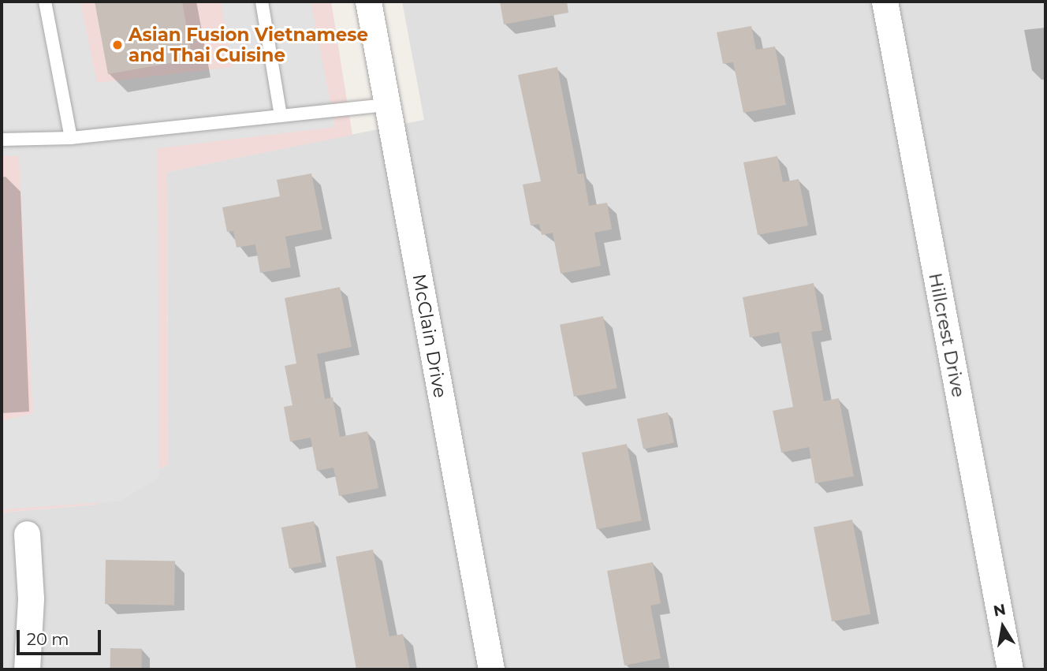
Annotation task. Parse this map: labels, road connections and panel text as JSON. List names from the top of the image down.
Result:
{
  "streets": {
    "street": ["Hillcrest Drive", "McClain Drive"]
  },
  "places": ["Asian Fusion Vietnamese and Thai Cuisine"],
  "scale_bar": "20 m",
  "north": "top"
}
